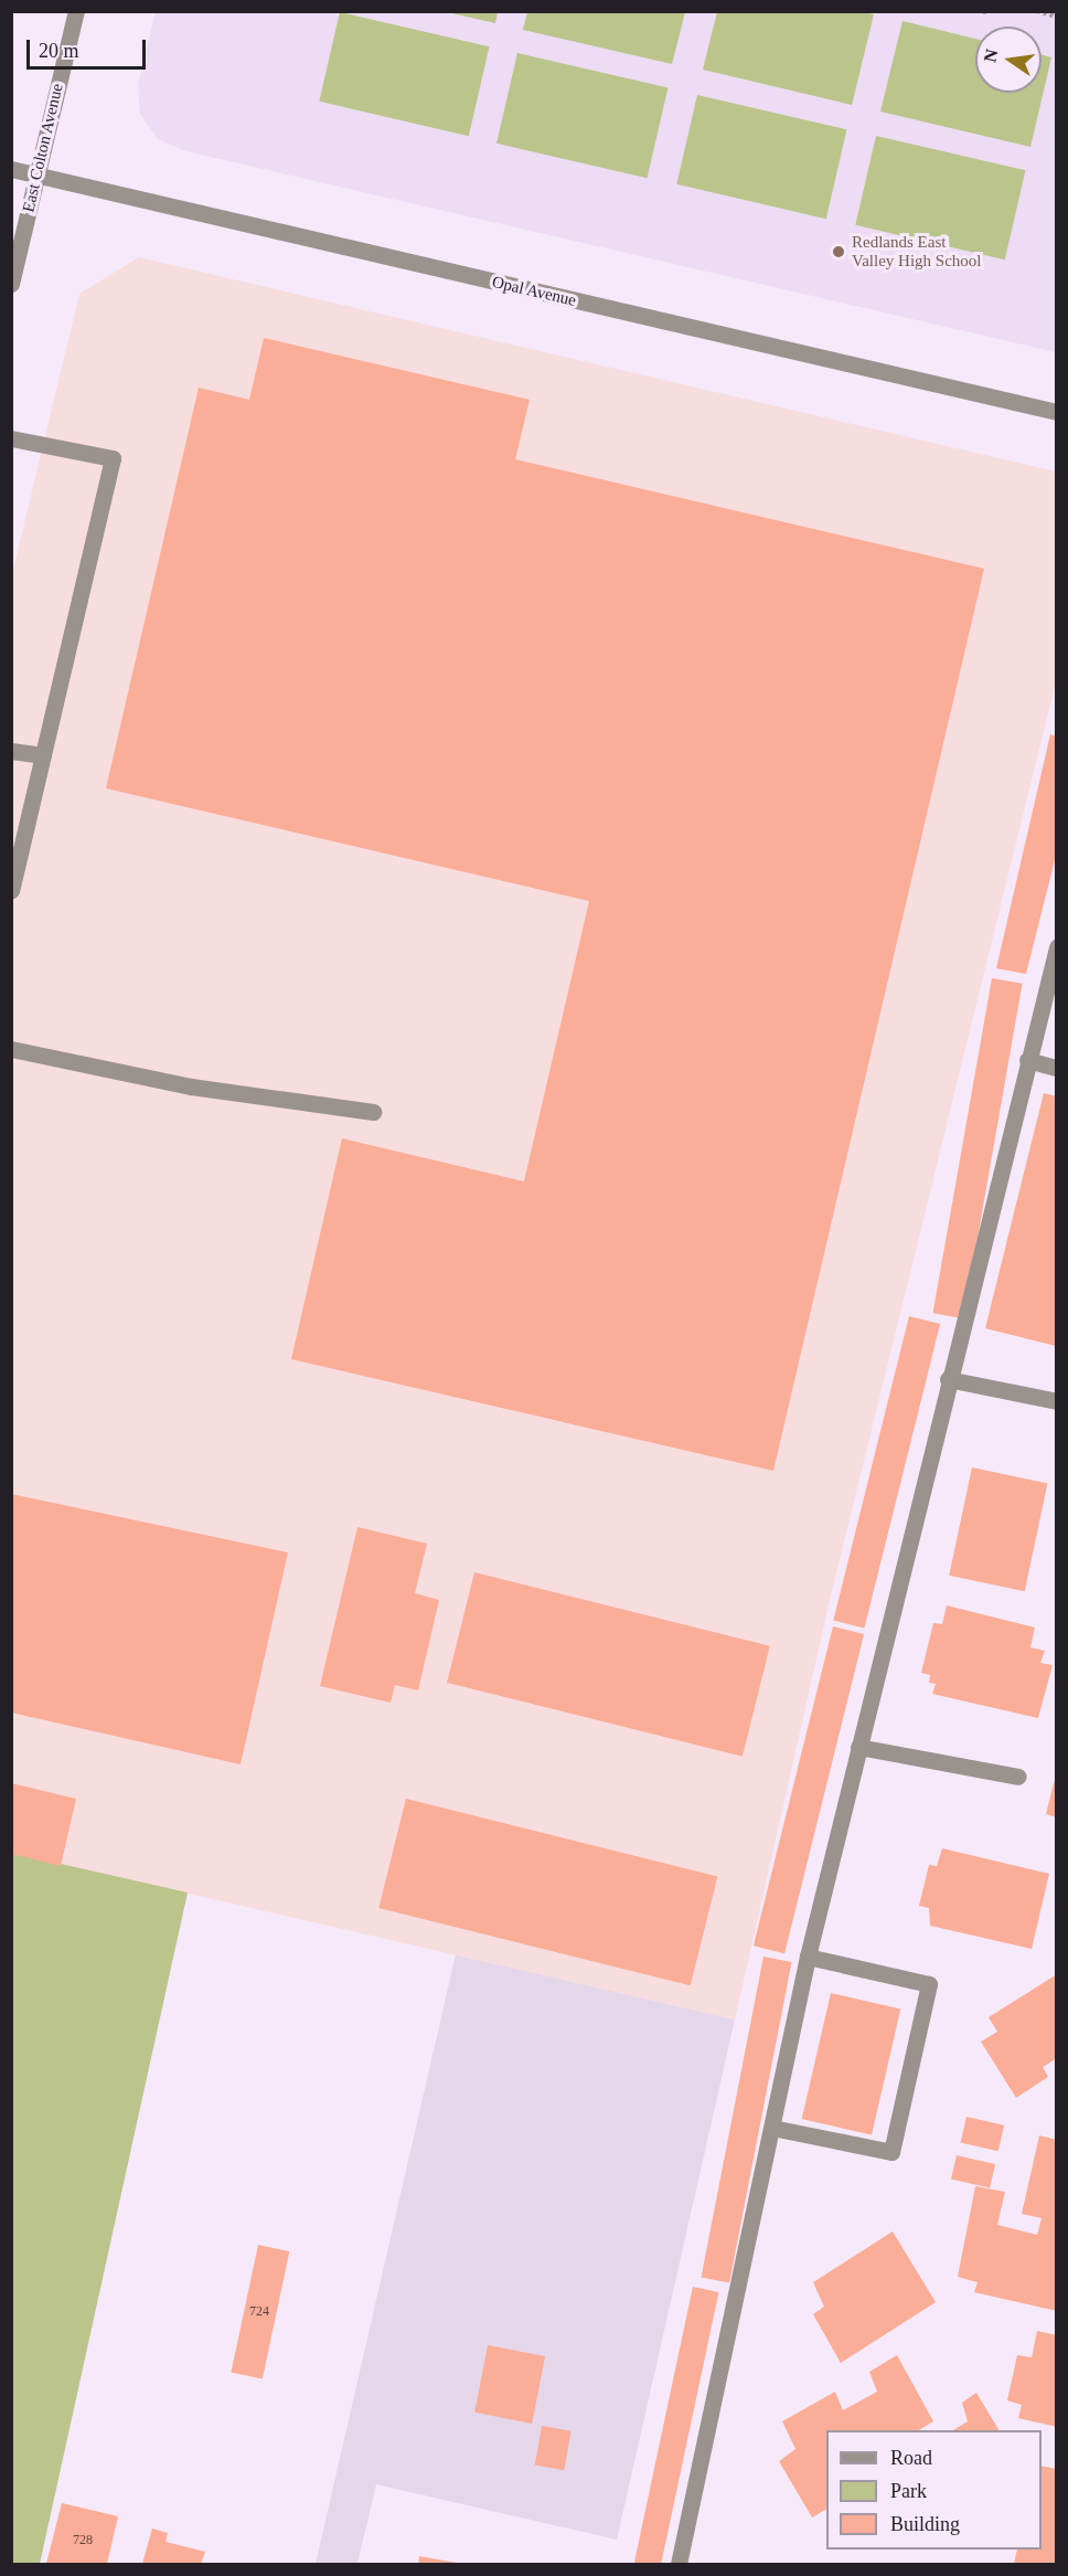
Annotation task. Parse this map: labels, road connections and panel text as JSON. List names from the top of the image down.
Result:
{
  "streets": {
    "street": ["East Colton Avenue", "Opal Avenue"]
  },
  "crossings": [
    ["East Colton Avenue", "Opal Avenue"]
  ],
  "places": ["Redlands East Valley High School"],
  "house_numbers": ["724", "728"],
  "legend": ["Road", "Park", "Building"],
  "scale_bar": "20 m",
  "north": "left"
}
